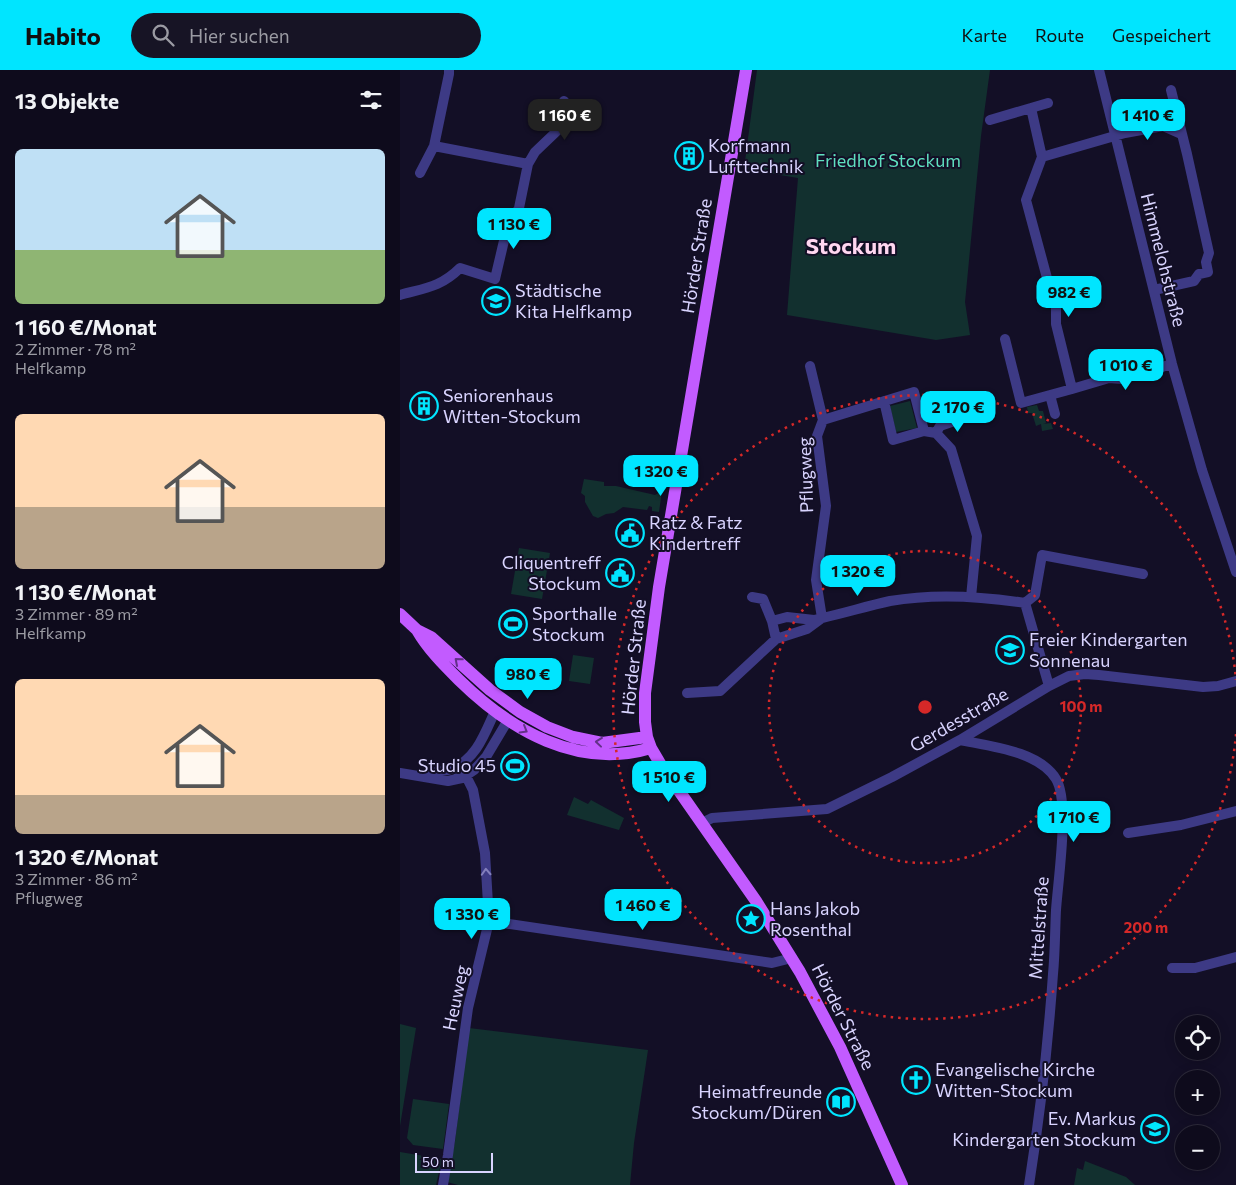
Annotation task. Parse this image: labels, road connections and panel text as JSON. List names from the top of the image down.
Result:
{
  "streets": {
    "main road": ["Hörder Straße"],
    "street": [
      "Himmelohstraße",
      "Pflugweg",
      "Gerdesstraße",
      "Mittelstraße",
      "Heuweg"
    ]
  },
  "crossings": [
    ["Hörder Straße", "Gerdesstraße"],
    ["Gerdesstraße", "Mittelstraße"]
  ],
  "one_way": ["Heuweg"],
  "districts": ["Stockum"],
  "parks": ["Friedhof Stockum"],
  "places": {
    "building": ["Korfmann Lufttechnik", "Seniorenhaus Witten-Stockum"],
    "school or university": ["Städtische Kita Helfkamp", "Freier Kindergarten Sonnenau", "Ev. Markus Kindergarten Stockum"],
    "public building": ["Ratz & Fatz Kindertreff", "Cliquentreff Stockum"],
    "sports": ["Sporthalle Stockum", "Studio 45"],
    "place": ["Hans Jakob Rosenthal"],
    "church": ["Evangelische Kirche Witten-Stockum"],
    "library": ["Heimatfreunde Stockum/Düren"]
  },
  "scale_bar": "50 m",
  "page": {
    "header": "Habito",
    "search": "Hier suchen",
    "nav": ["Karte", "Route", "Gespeichert"],
    "heading": "13 Objekte",
    "price": [
      "1 160 €",
      "1 410 €",
      "1 130 €",
      "982 €",
      "1 010 €",
      "2 170 €",
      "1 320 €",
      "1 320 €",
      "980 €",
      "1 510 €",
      "1 710 €",
      "1 460 €",
      "1 330 €"
    ],
    "list": [
      {
        "name": "1 160 €/Monat",
        "note": "2 Zimmer · 78 m² · Helfkamp"
      },
      {
        "name": "1 130 €/Monat",
        "note": "3 Zimmer · 89 m² · Helfkamp"
      },
      {
        "name": "1 320 €/Monat",
        "note": "3 Zimmer · 86 m² · Pflugweg"
      }
    ],
    "map_buttons": ["+", "−"],
    "scale": "50 m"
  },
  "rings": ["100 m", "200 m"]
}
